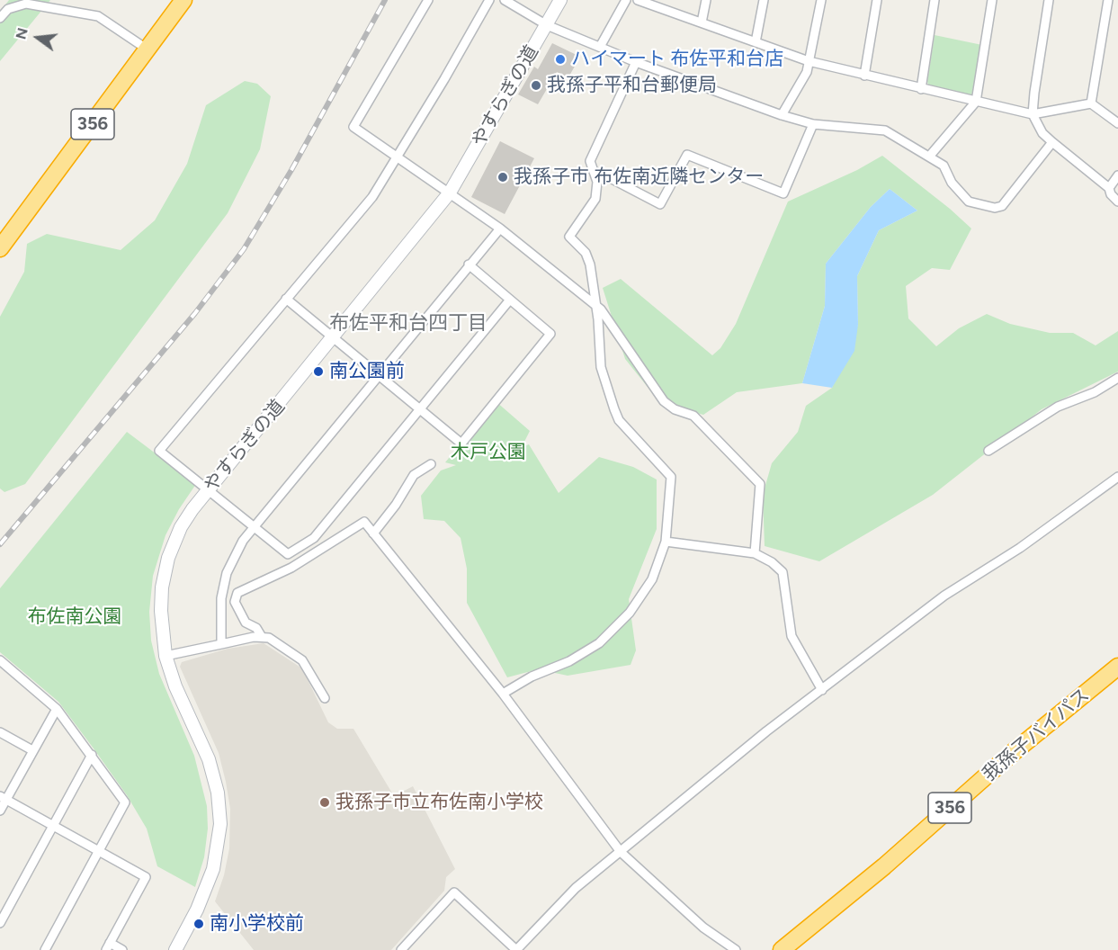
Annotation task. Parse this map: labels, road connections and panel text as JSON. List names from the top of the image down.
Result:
{
  "streets": {
    "highway": ["356", "我孫子バイパス"],
    "street": ["やすらぎの道"]
  },
  "districts": ["布佐平和台四丁目"],
  "parks": ["木戸公園", "布佐南公園"],
  "places": [
    "ハイマート 布佐平和台店",
    "我孫子平和台郵便局",
    "我孫子市 布佐南近隣センター",
    "南公園前",
    "我孫子市立布佐南小学校",
    "南小学校前"
  ],
  "north": "left"
}
